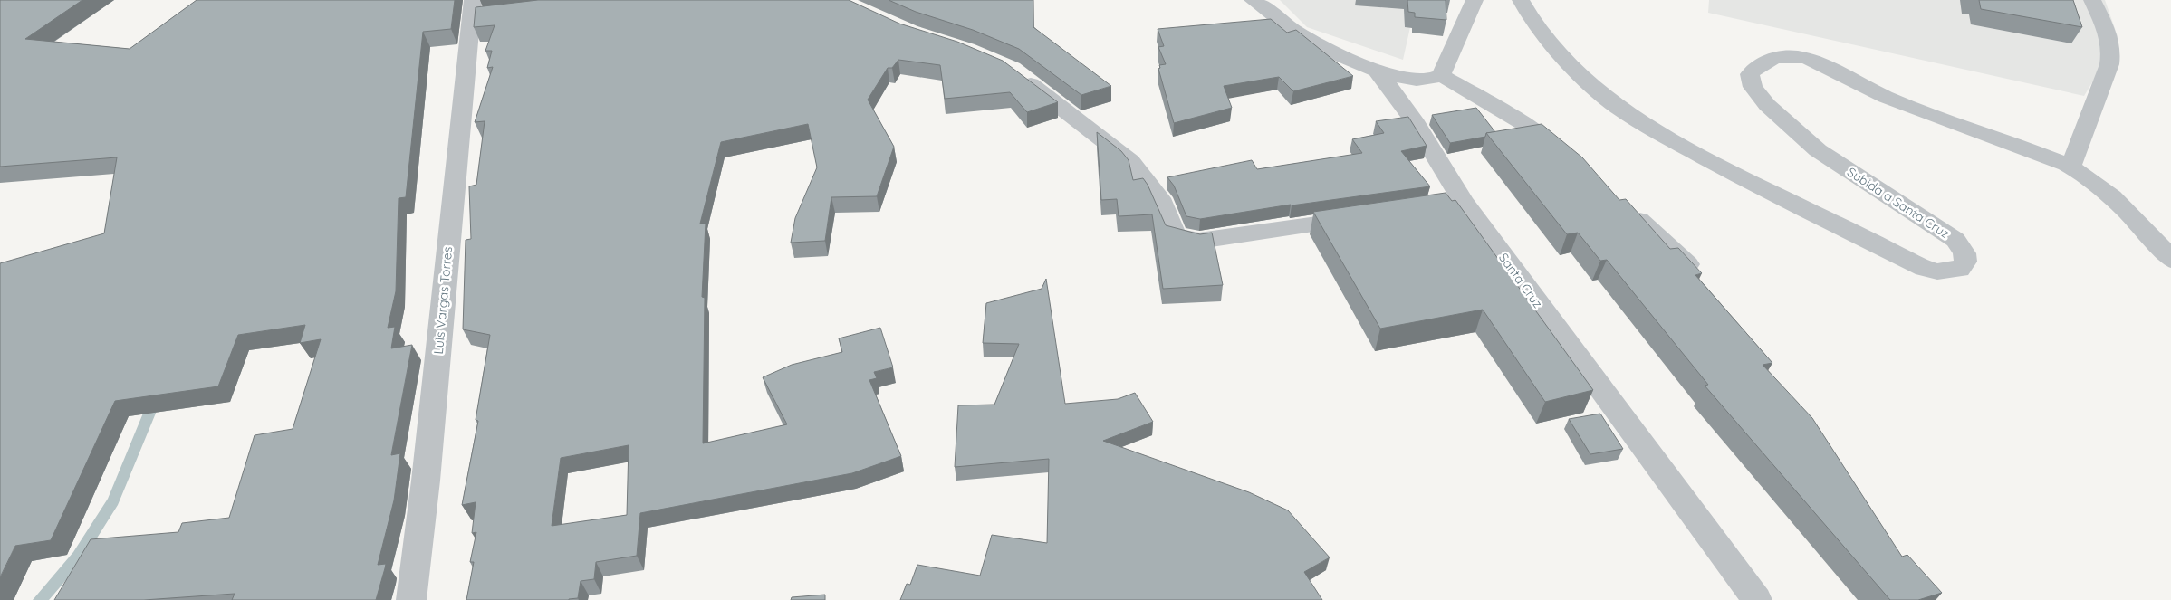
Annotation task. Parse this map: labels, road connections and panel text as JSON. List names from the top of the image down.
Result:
{
  "streets": {
    "street": ["Subida a Santa Cruz", "Santa Cruz", "Luis Vargas Torres"]
  }
}
